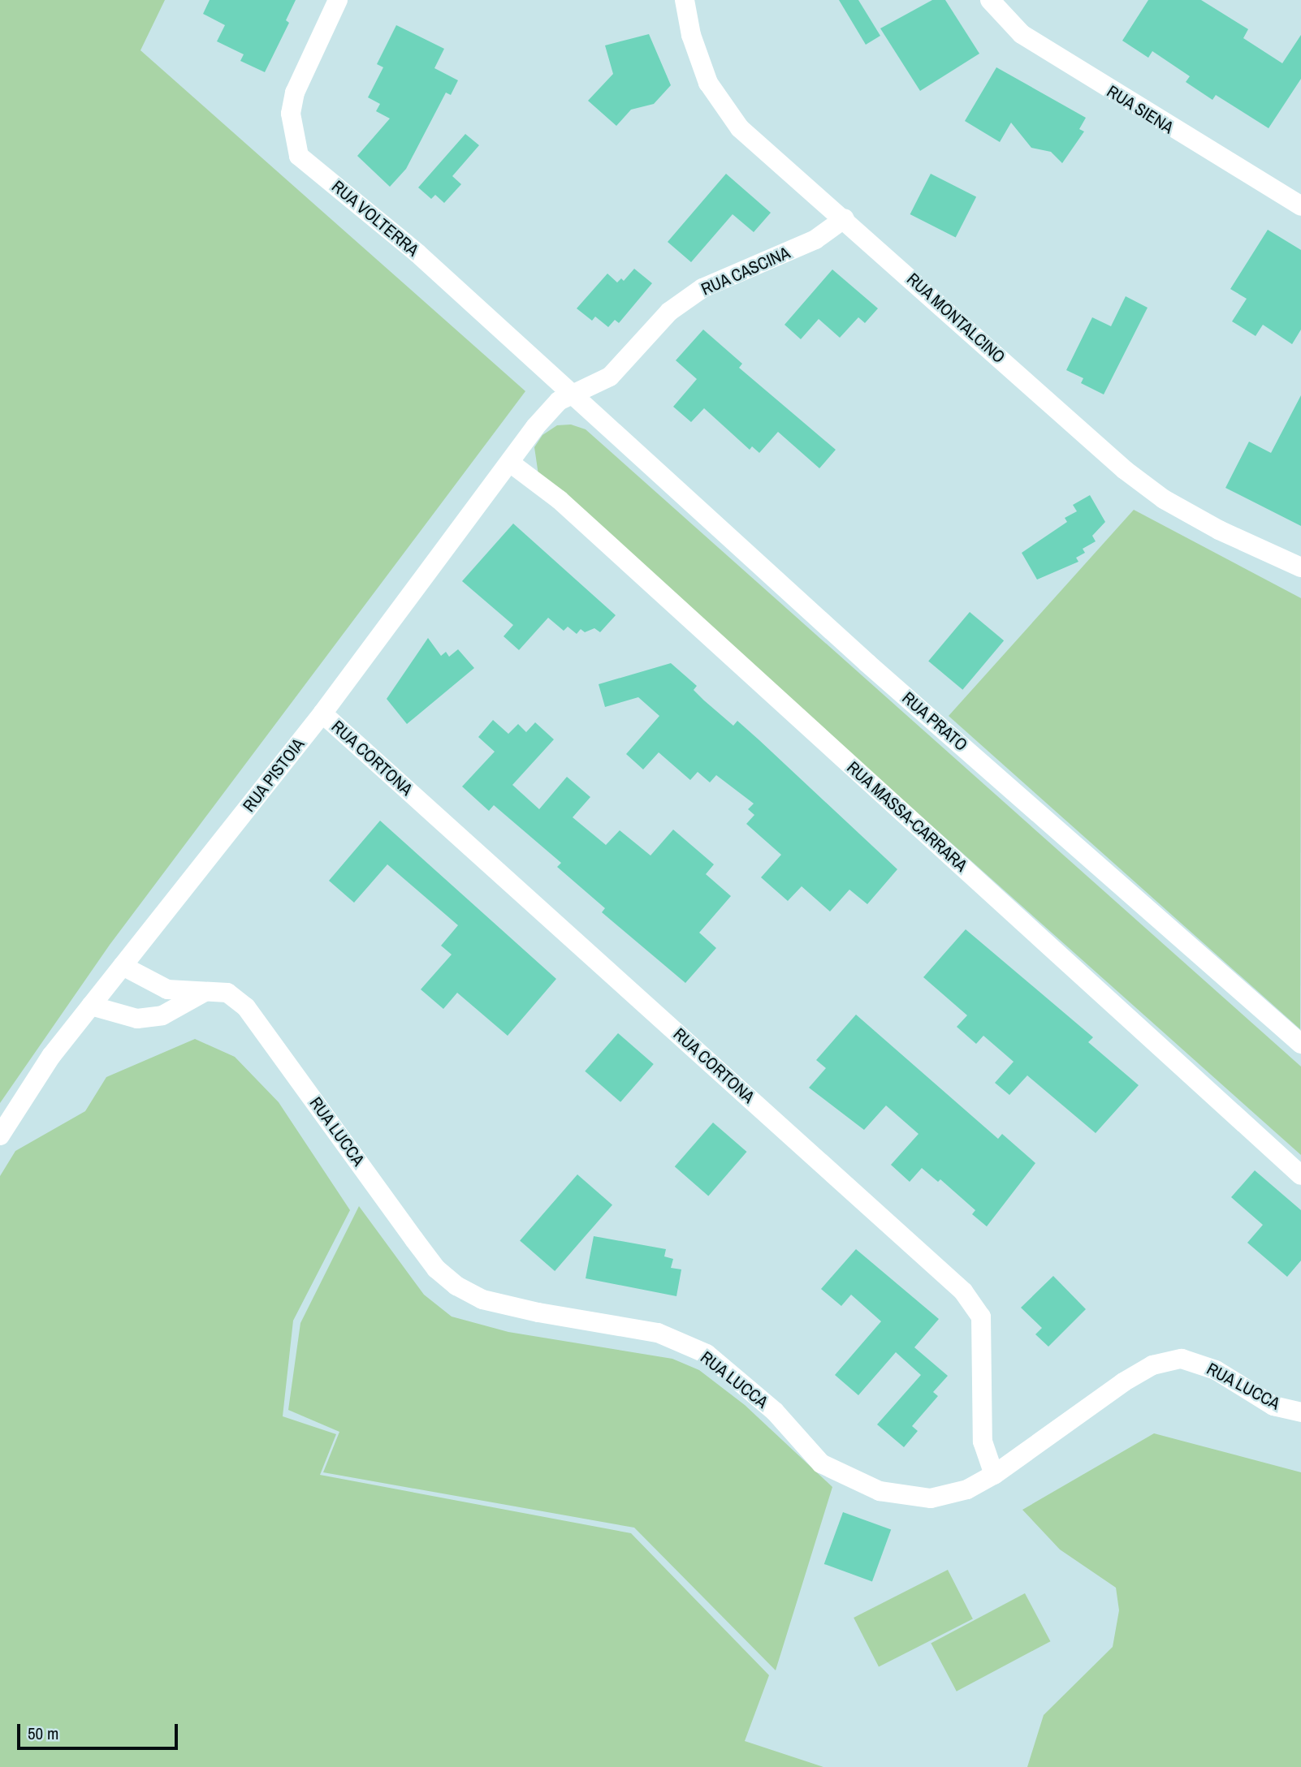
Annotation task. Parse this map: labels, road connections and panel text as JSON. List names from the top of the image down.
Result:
{
  "streets": {
    "street": [
      "RUA SIENA",
      "RUA VOLTERRA",
      "RUA CASCINA",
      "RUA MONTALCINO",
      "RUA PRATO",
      "RUA CORTONA",
      "RUA PISTOIA",
      "RUA MASSA-CARRARA",
      "RUA LUCCA"
    ]
  },
  "crossings": [
    ["RUA VOLTERRA", "RUA CASCINA"],
    ["RUA VOLTERRA", "RUA PRATO"],
    ["RUA VOLTERRA", "RUA PISTOIA"],
    ["RUA CASCINA", "RUA MONTALCINO"],
    ["RUA CASCINA", "RUA PRATO"],
    ["RUA CASCINA", "RUA PISTOIA"],
    ["RUA PRATO", "RUA PISTOIA"],
    ["RUA CORTONA", "RUA PISTOIA"],
    ["RUA CORTONA", "RUA LUCCA"],
    ["RUA PISTOIA", "RUA MASSA-CARRARA"],
    ["RUA PISTOIA", "RUA LUCCA"]
  ],
  "scale_bar": "50 m"
}
